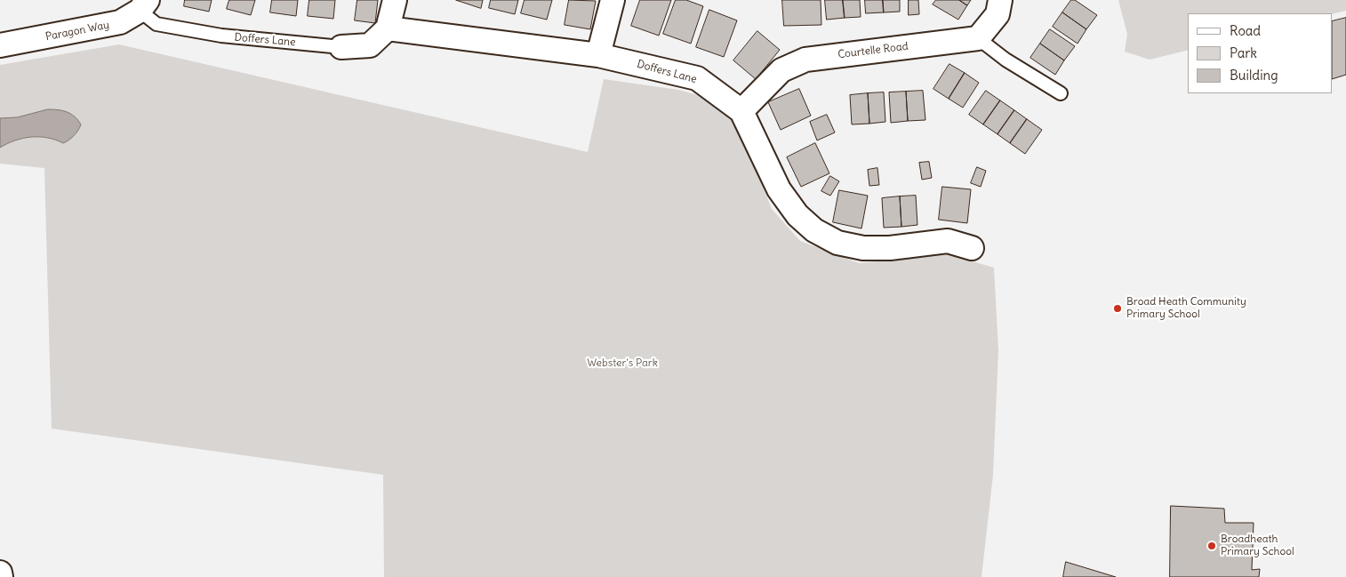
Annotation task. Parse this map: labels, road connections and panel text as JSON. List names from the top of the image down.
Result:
{
  "streets": {
    "street": ["Paragon Way", "Doffers Lane", "Courtelle Road"]
  },
  "crossings": [
    ["Paragon Way", "Doffers Lane"],
    ["Doffers Lane", "Courtelle Road"]
  ],
  "parks": ["Webster's Park"],
  "places": ["Broad Heath Community Primary School", "Broadheath Primary School"],
  "legend": ["Road", "Park", "Building"]
}
